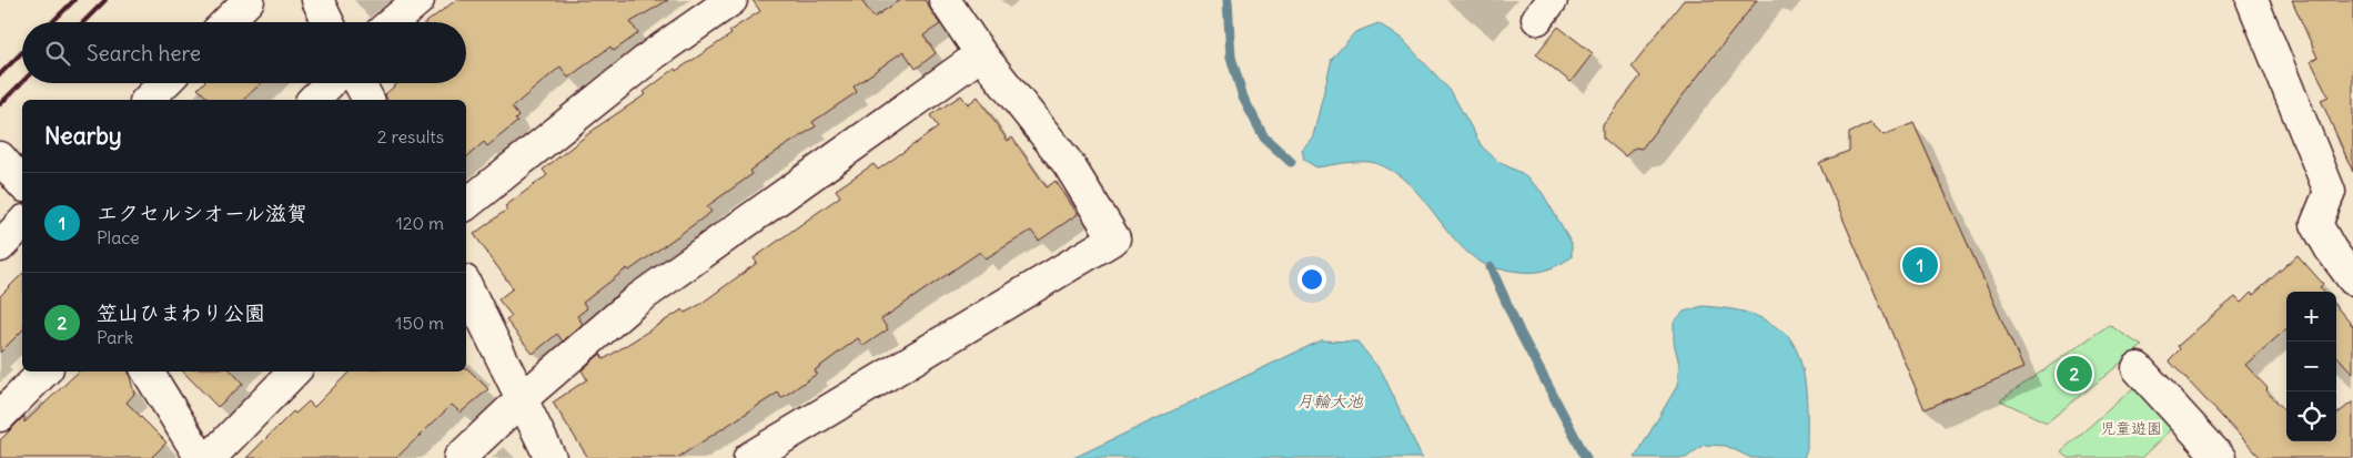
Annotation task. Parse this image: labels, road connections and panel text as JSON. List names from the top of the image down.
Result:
{
  "water": ["月輪大池"],
  "parks": ["児童遊園"],
  "page": {
    "search": "Search here",
    "heading": ["Nearby", "2 results"],
    "list": [
      {
        "mark": "1",
        "name": "エクセルシオール滋賀",
        "note": "Place",
        "value": "120 m"
      },
      {
        "mark": "2",
        "name": "笠山ひまわり公園",
        "note": "Park",
        "value": "150 m"
      }
    ],
    "pins": ["1", "2"],
    "map_buttons": ["+", "−"]
  }
}
